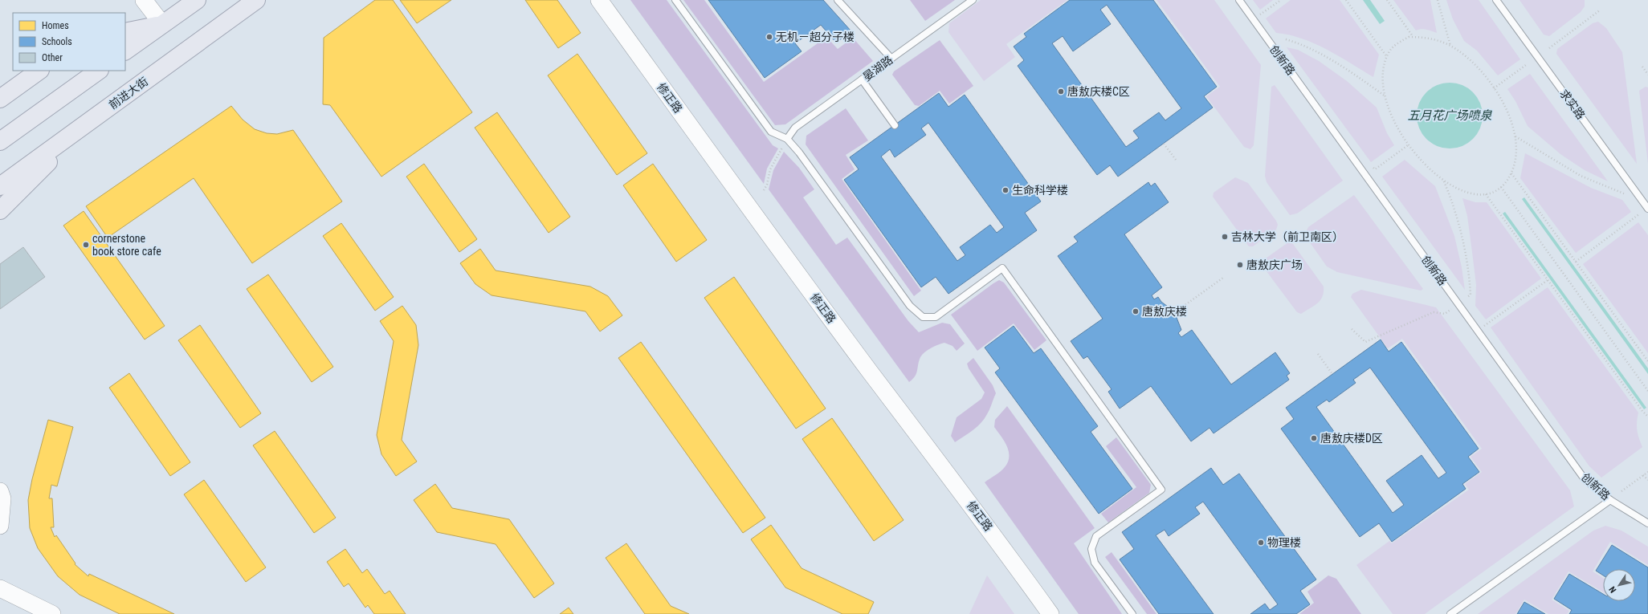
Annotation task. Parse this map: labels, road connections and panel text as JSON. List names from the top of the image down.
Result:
{
  "streets": {
    "main road": ["前进大街"],
    "street": ["修正路"],
    "lane": ["创新路", "晏湖路", "求实路"]
  },
  "water": ["五月花广场喷泉"],
  "places": [
    "无机－超分子楼",
    "唐敖庆楼C区",
    "生命科学楼",
    "吉林大学（前卫南区）",
    "cornerstone book store cafe",
    "唐敖庆广场",
    "唐敖庆楼",
    "唐敖庆楼D区",
    "物理楼"
  ],
  "legend": ["Homes", "Schools", "Other"],
  "north": "bottom left"
}
